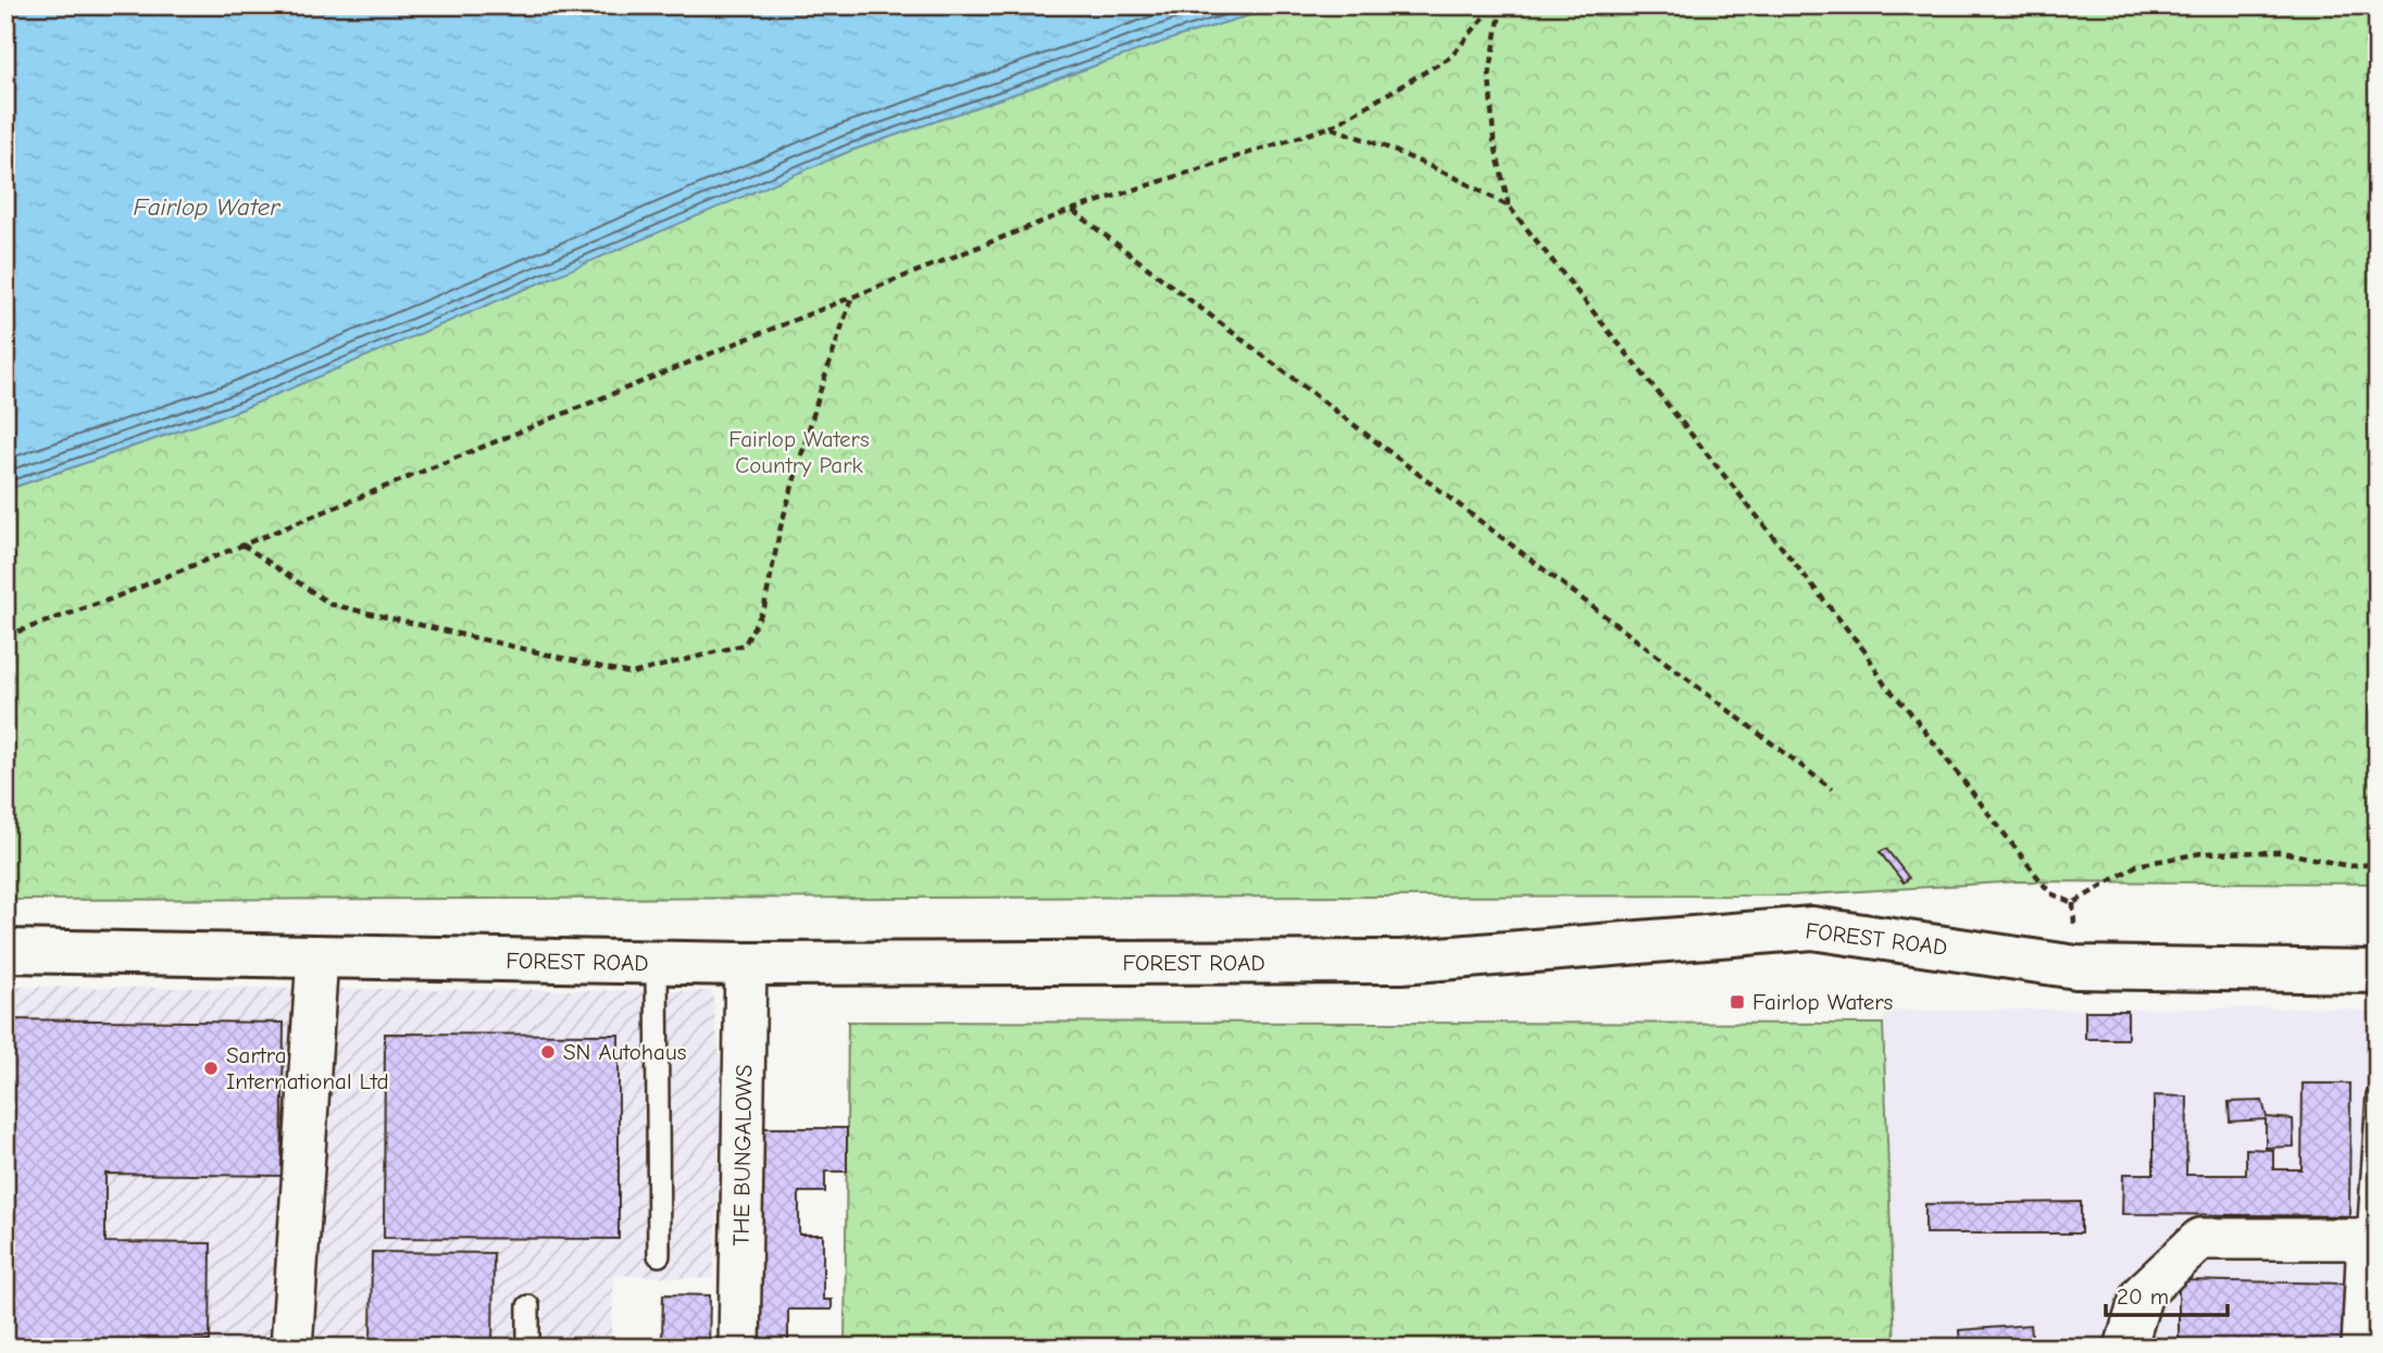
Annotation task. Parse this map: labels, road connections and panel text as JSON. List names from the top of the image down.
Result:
{
  "streets": {
    "street": ["FOREST ROAD", "THE BUNGALOWS"]
  },
  "crossings": [
    ["FOREST ROAD", "THE BUNGALOWS"]
  ],
  "water": ["Fairlop Water"],
  "parks": ["Fairlop Waters Country Park"],
  "places": {
    "transit": ["Fairlop Waters"],
    "other": ["SN Autohaus", "Sartra International Ltd"]
  },
  "scale_bar": "20 m"
}
